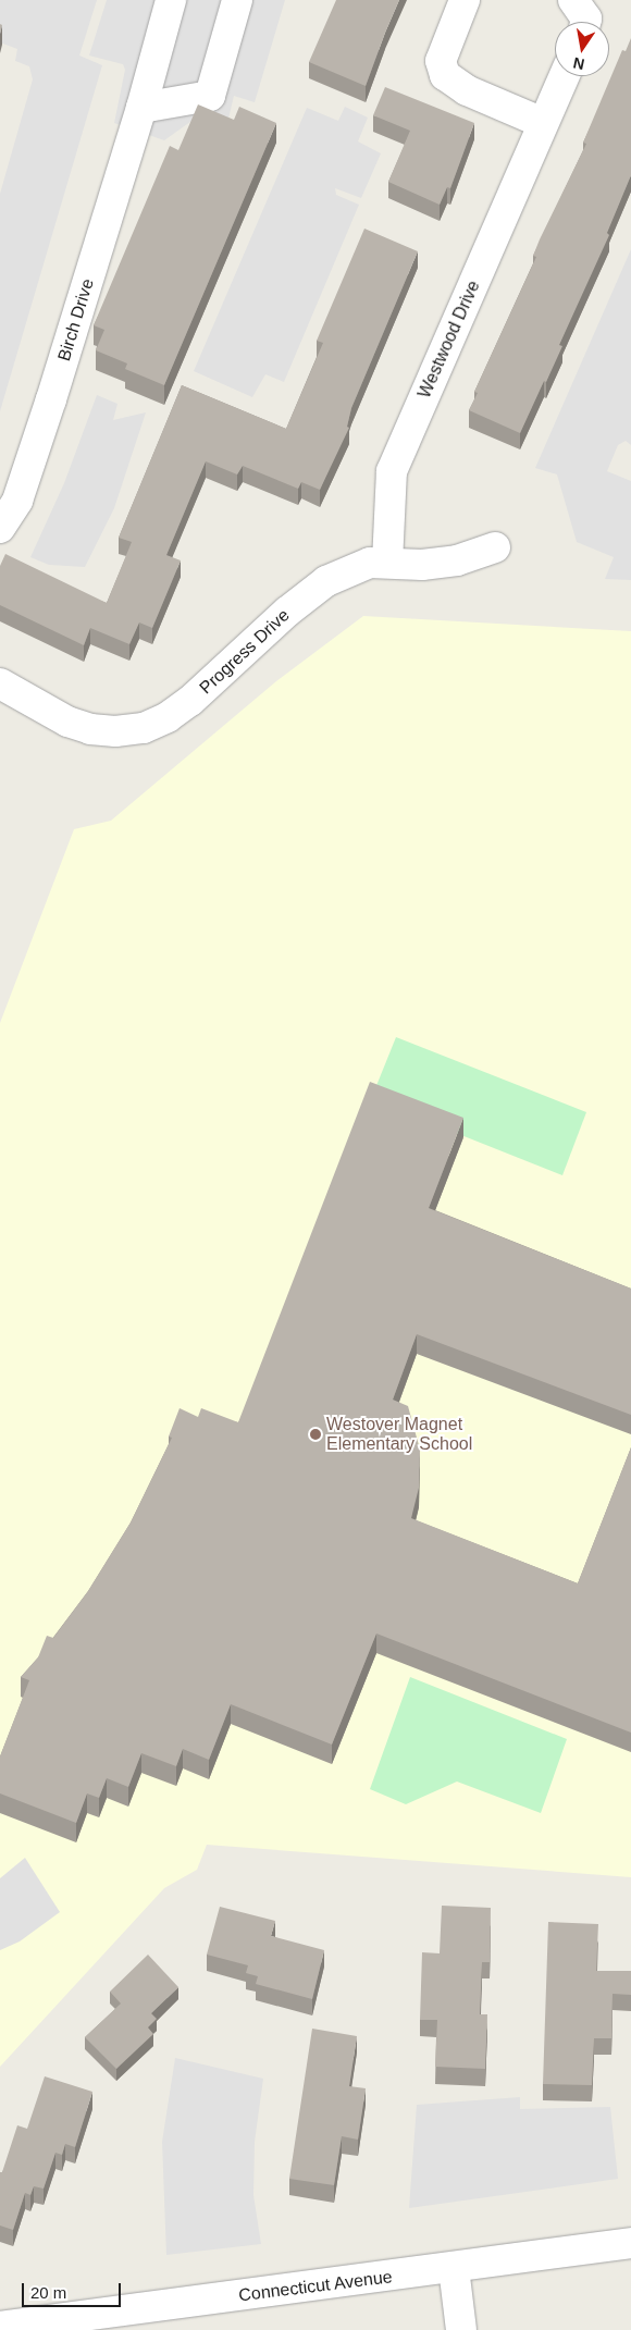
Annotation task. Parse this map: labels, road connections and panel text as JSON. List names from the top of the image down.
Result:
{
  "streets": {
    "street": [
      "Birch Drive",
      "Westwood Drive",
      "Progress Drive",
      "Connecticut Avenue"
    ]
  },
  "crossings": [
    ["Westwood Drive", "Progress Drive"]
  ],
  "places": ["Westover Magnet Elementary School"],
  "scale_bar": "20 m",
  "north": "bottom"
}
